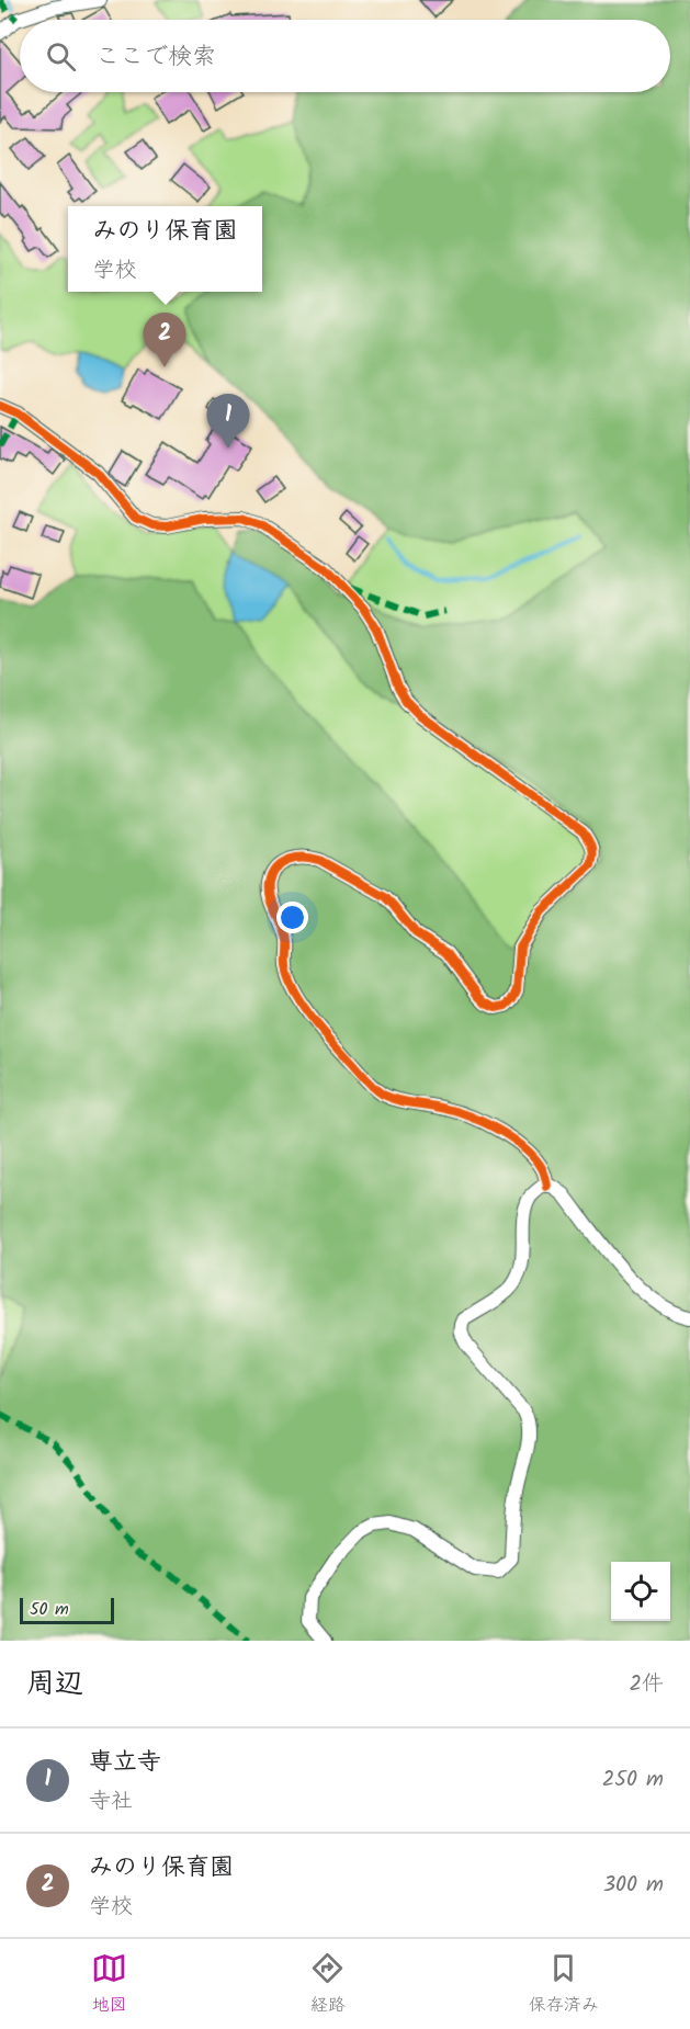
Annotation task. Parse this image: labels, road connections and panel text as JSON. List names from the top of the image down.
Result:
{
  "scale_bar": "50 m",
  "page": {
    "search": "ここで検索",
    "popup": ["みのり保育園", "学校"],
    "pins": ["2", "1"],
    "scale": "50 m",
    "heading": ["周辺", "2件"],
    "list": [
      {
        "mark": "1",
        "name": "専立寺",
        "note": "寺社",
        "value": "250 m"
      },
      {
        "mark": "2",
        "name": "みのり保育園",
        "note": "学校",
        "value": "300 m"
      }
    ],
    "nav": ["地図", "経路", "保存済み"]
  }
}
